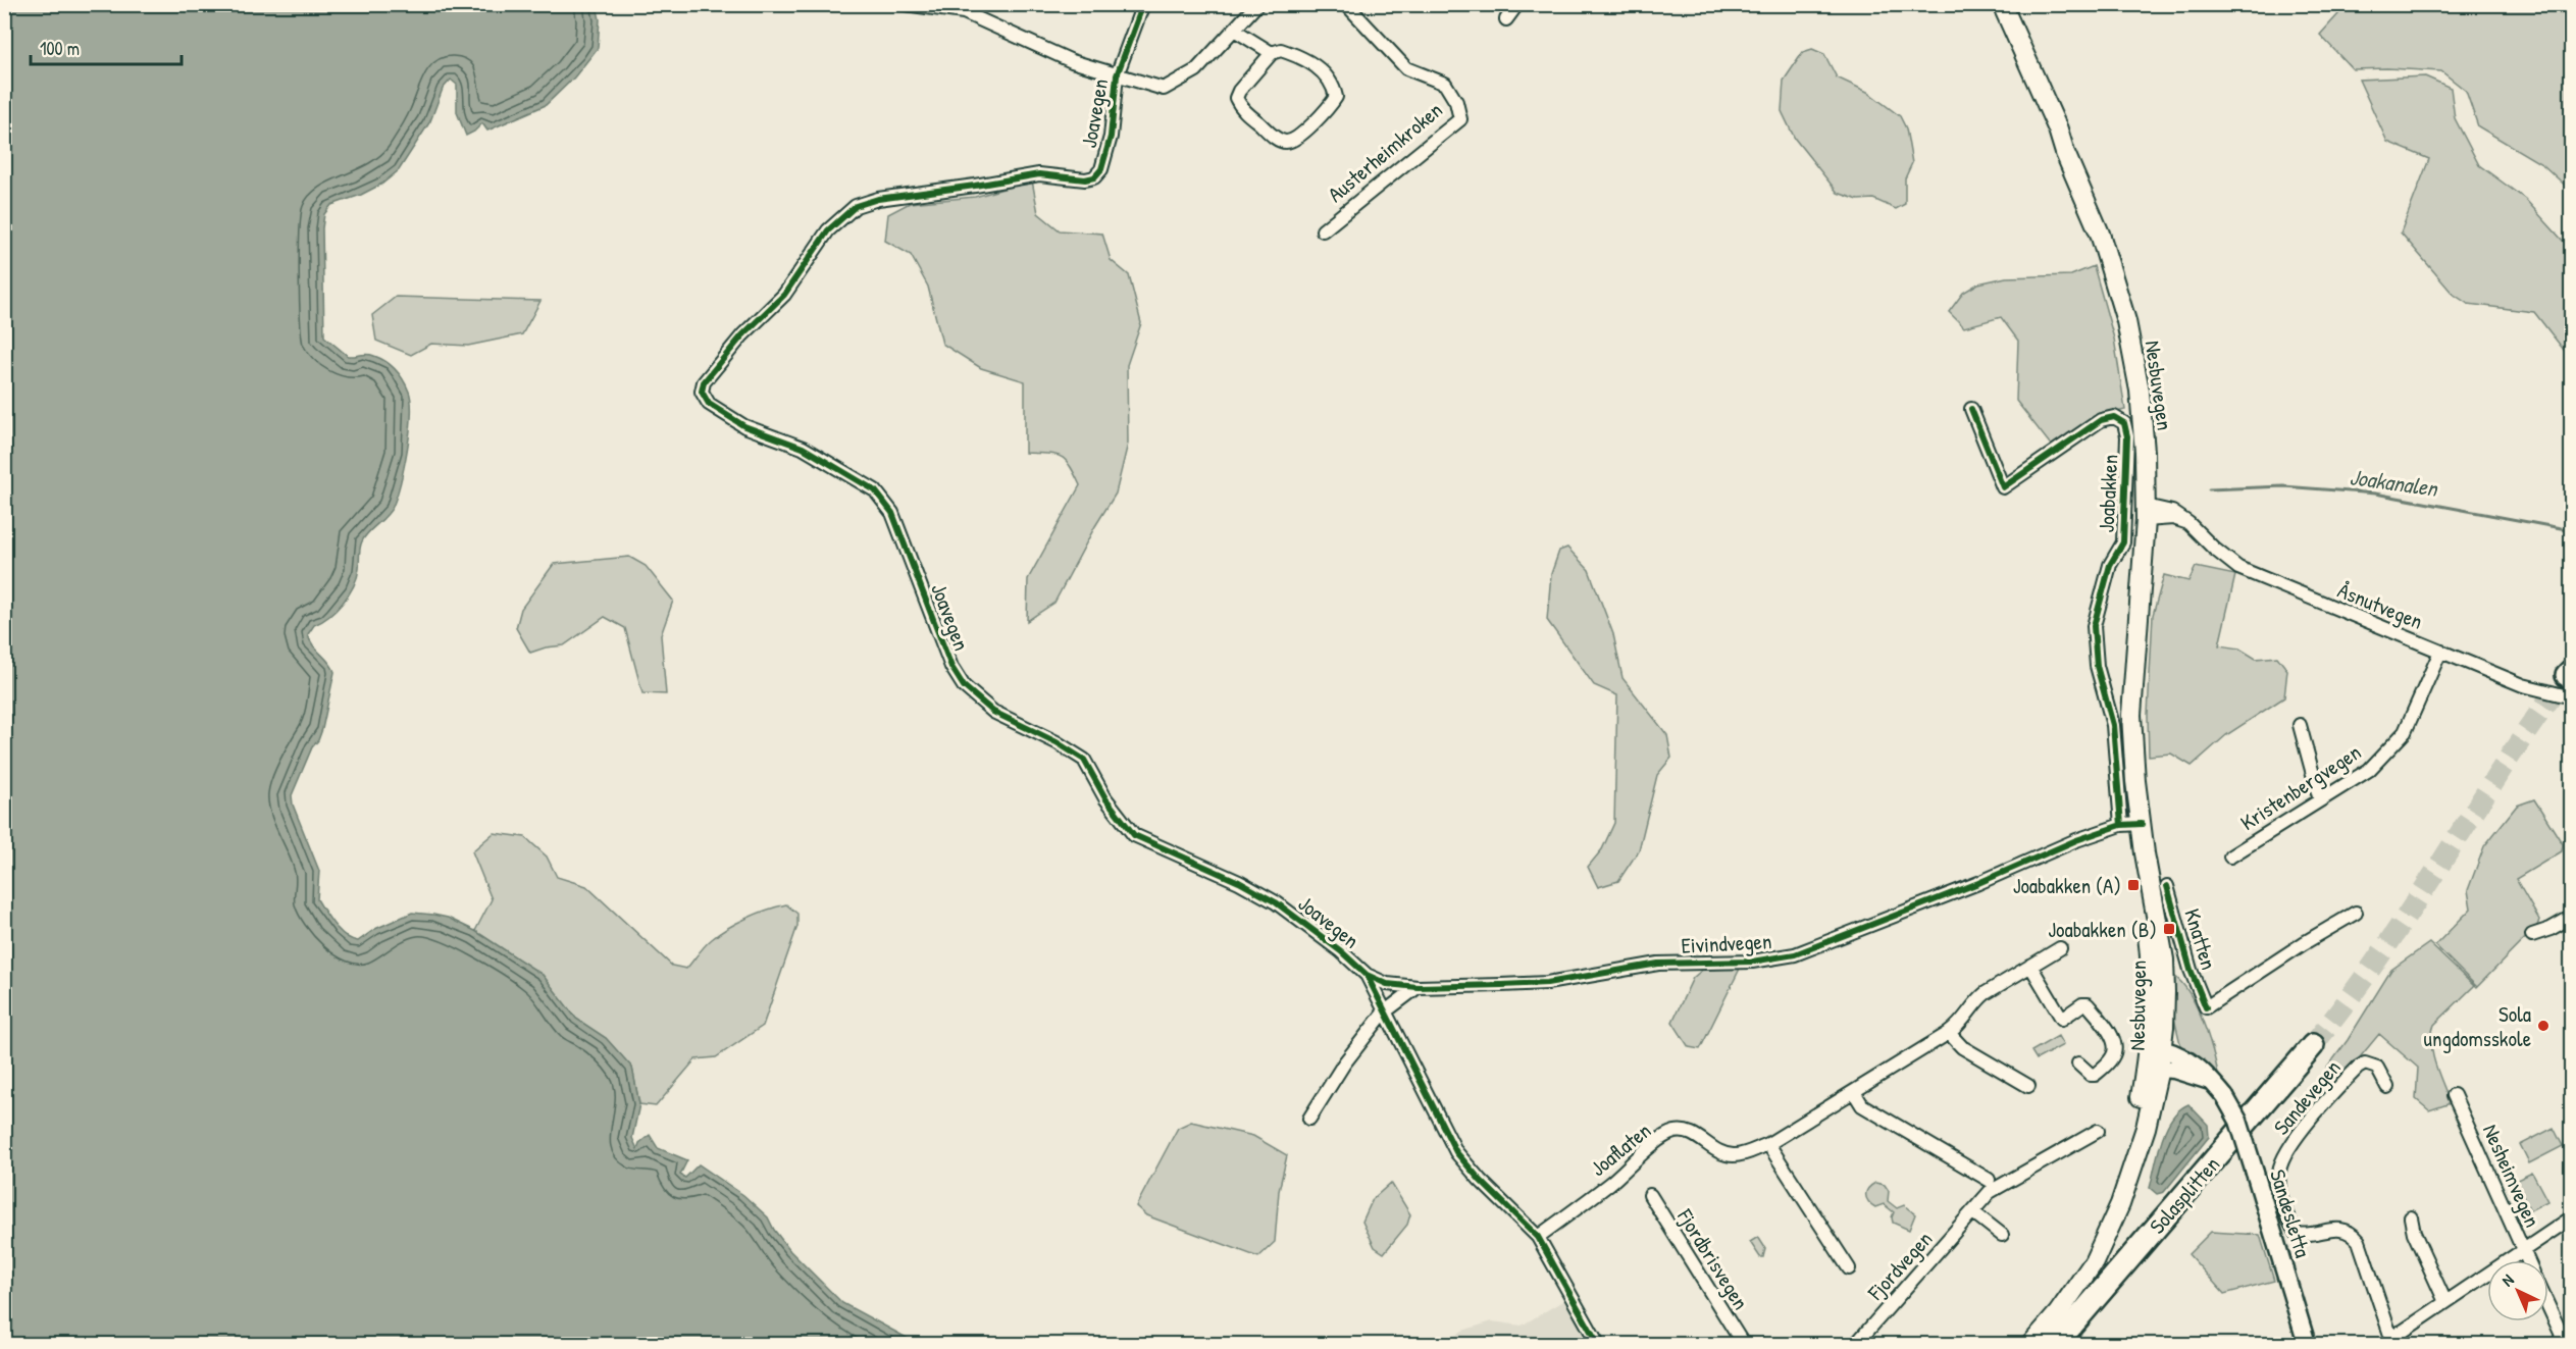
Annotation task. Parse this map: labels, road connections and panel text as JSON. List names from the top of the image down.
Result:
{
  "streets": {
    "highway": ["Solasplitten"],
    "main road": ["Nesbuvegen"],
    "street": [
      "Joavegen",
      "Austerheimkroken",
      "Joabakken",
      "Åsnutvegen",
      "Kristenbergvegen",
      "Knatten",
      "Eivindvegen",
      "Sandevegen",
      "Joaflaten",
      "Nesheimvegen",
      "Sandesletta",
      "Fjordbrisvegen",
      "Fjordvegen"
    ]
  },
  "crossings": [
    ["Joavegen", "Eivindvegen"],
    ["Joavegen", "Joaflaten"],
    ["Nesbuvegen", "Åsnutvegen"],
    ["Nesbuvegen", "Knatten"],
    ["Nesbuvegen", "Eivindvegen"],
    ["Nesbuvegen", "Sandesletta"],
    ["Joabakken", "Eivindvegen"],
    ["Åsnutvegen", "Kristenbergvegen"]
  ],
  "water": ["Joakanalen"],
  "places": {
    "transit": ["Joabakken (A)", "Joabakken (B)"],
    "other": ["Sola ungdomsskole"]
  },
  "scale_bar": "100 m",
  "north": "top left"
}
